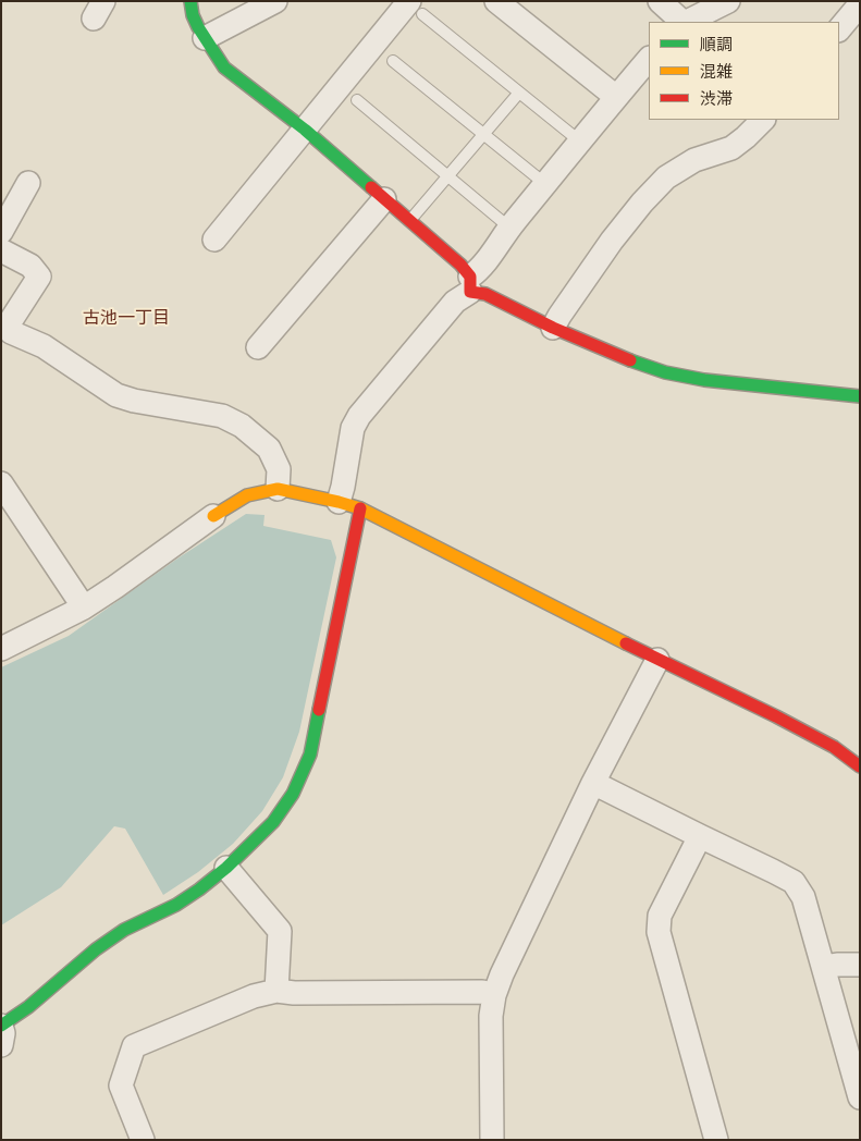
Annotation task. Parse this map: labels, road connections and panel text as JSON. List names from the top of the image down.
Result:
{
  "districts": ["古池一丁目"],
  "legend": ["順調", "混雑", "渋滞"]
}
